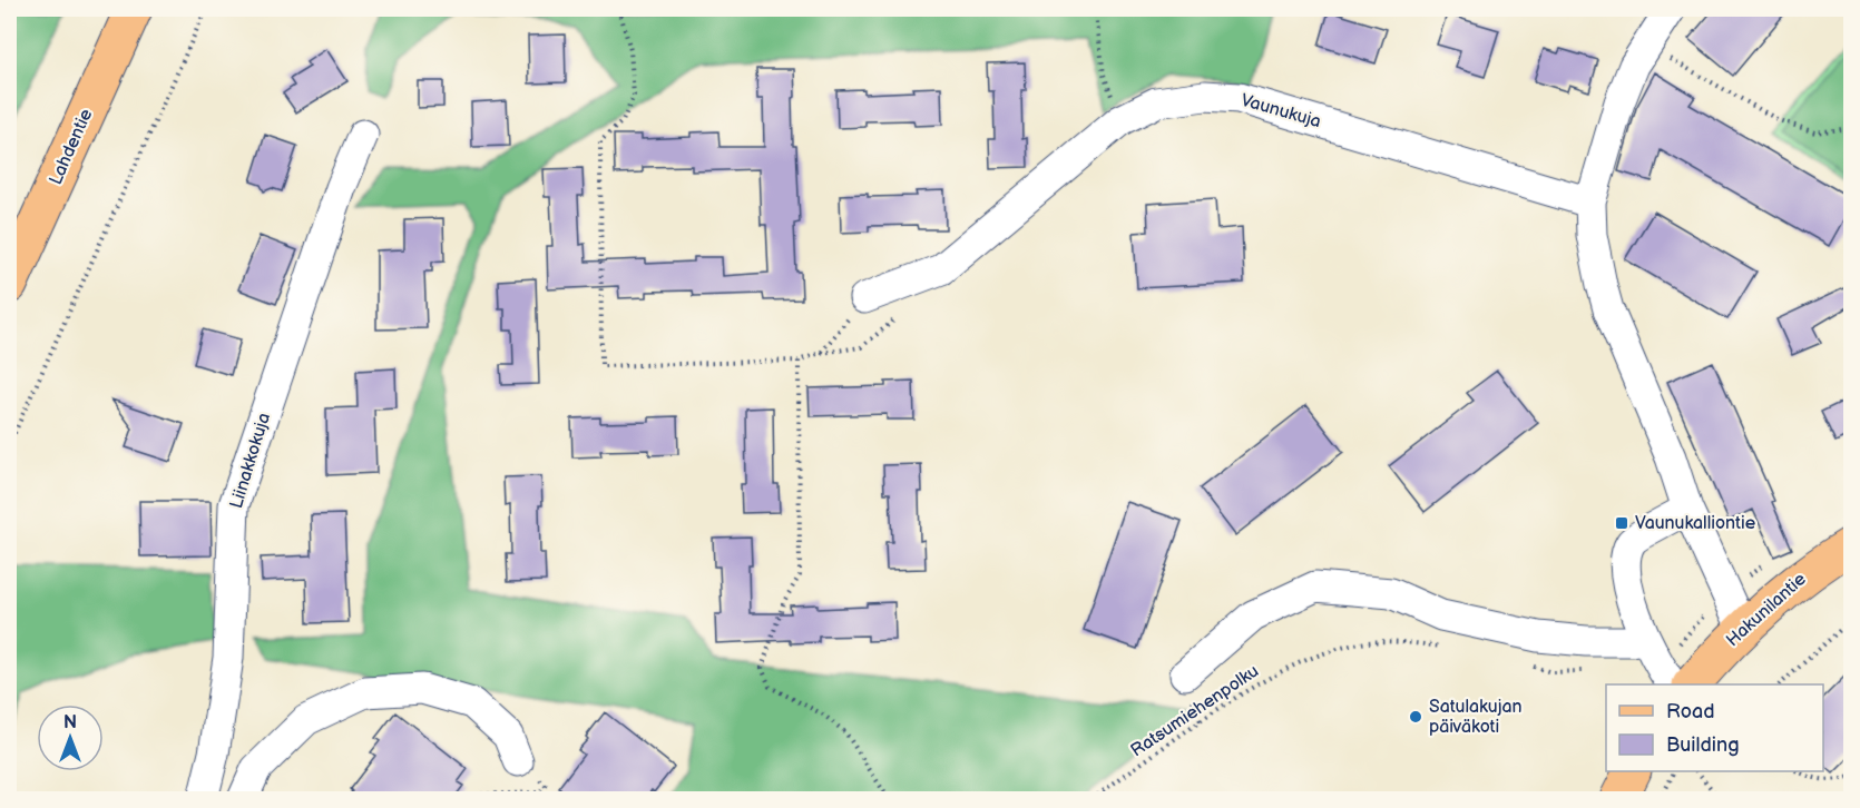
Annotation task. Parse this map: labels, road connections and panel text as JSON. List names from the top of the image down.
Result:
{
  "streets": {
    "main road": ["Lahdentie", "Hakunilantie"],
    "street": ["Vaunukuja", "Liinakkokuja"],
    "path": ["Ratsumiehenpolku"]
  },
  "places": {
    "transit": ["Vaunukalliontie"],
    "other": ["Satulakujan päiväkoti"]
  },
  "legend": ["Road", "Building"],
  "north": "top"
}
